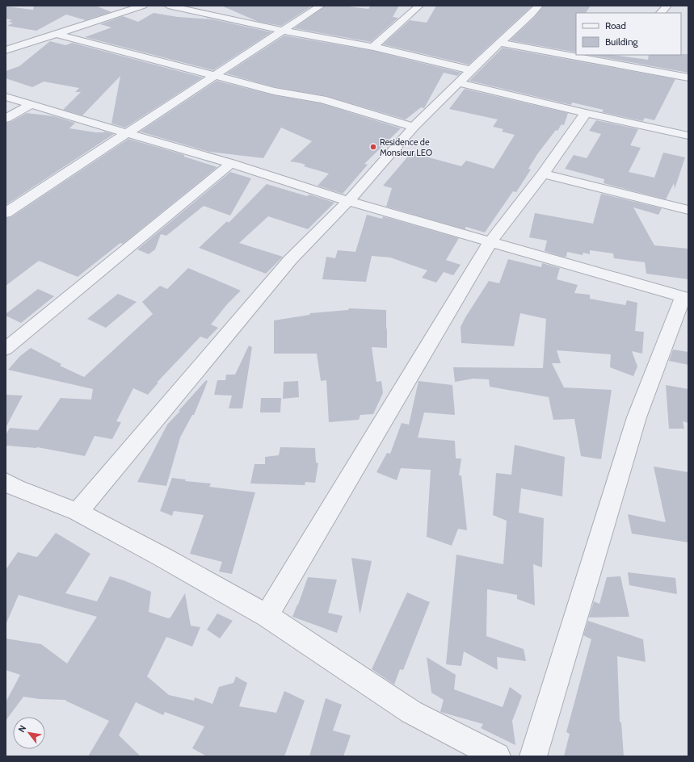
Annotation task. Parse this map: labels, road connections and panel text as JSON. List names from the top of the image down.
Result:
{
  "places": ["Residence de Monsieur LEO"],
  "legend": ["Road", "Building"],
  "north": "top left"
}
